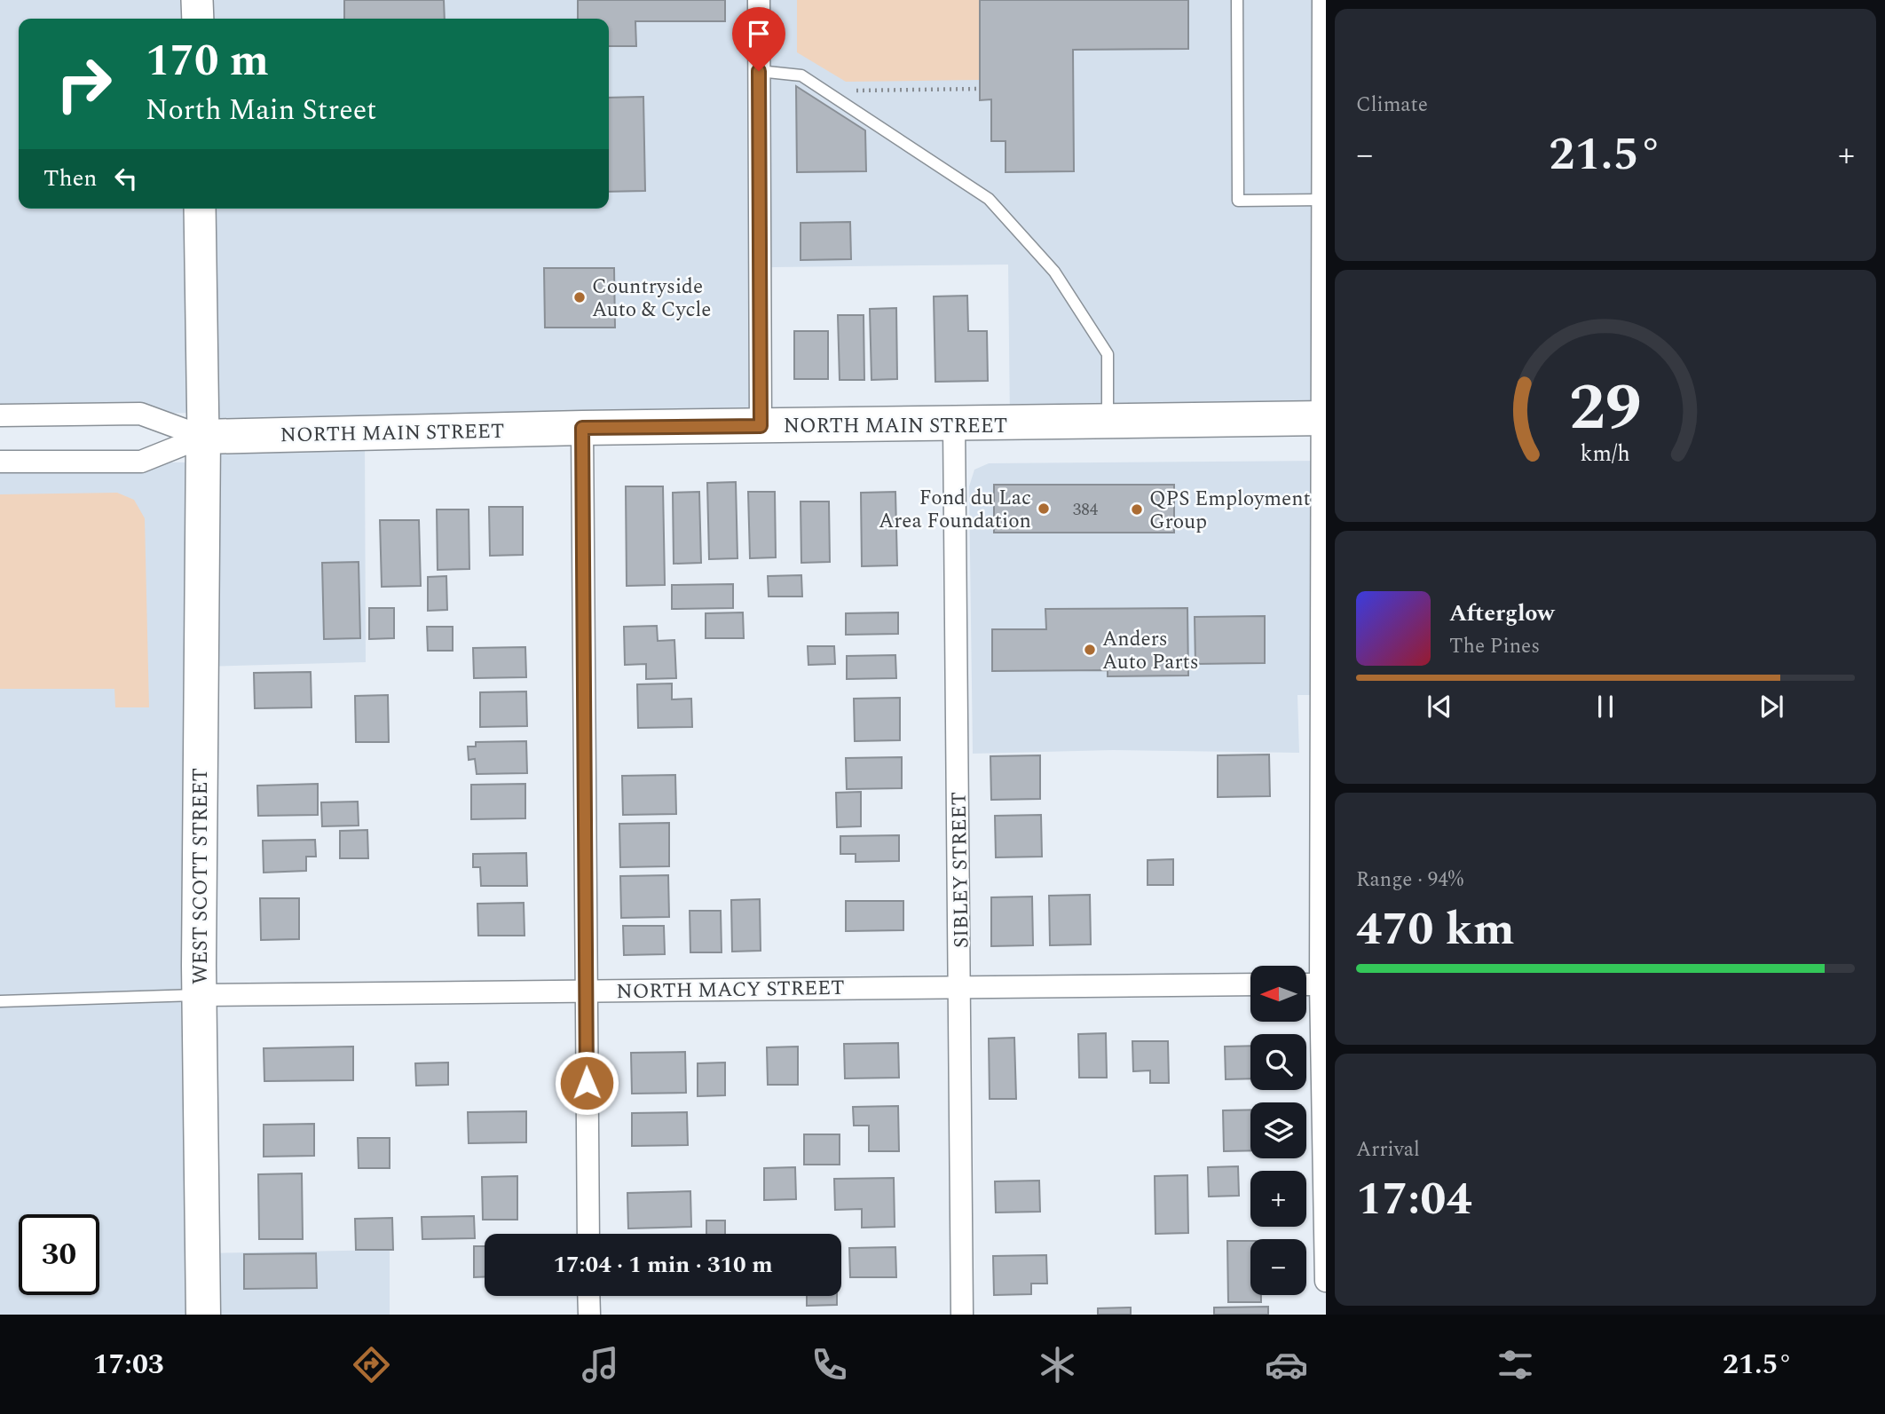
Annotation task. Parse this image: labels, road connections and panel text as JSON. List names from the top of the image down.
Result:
{
  "streets": {
    "main road": ["NORTH MAIN STREET", "WEST SCOTT STREET"],
    "street": ["SIBLEY STREET", "NORTH MACY STREET"]
  },
  "crossings": [
    ["NORTH MAIN STREET", "SIBLEY STREET"],
    ["NORTH MAIN STREET", "WEST SCOTT STREET"],
    ["SIBLEY STREET", "NORTH MACY STREET"],
    ["WEST SCOTT STREET", "NORTH MACY STREET"]
  ],
  "places": [
    "Countryside Auto & Cycle",
    "Fond du Lac Area Foundation",
    "QPS Employment Group",
    "Anders Auto Parts"
  ],
  "house_numbers": ["384"],
  "north": "left",
  "page": {
    "tile": [
      "Climate",
      ["Range · 94%", "470 km"],
      ["Arrival", "17:04"]
    ],
    "turn": ["170 m", "North Main Street"],
    "heat": ["−", "21.5°", "+"],
    "then": "Then",
    "song": ["Afterglow", "The Pines"],
    "map_buttons": ["+", "−"],
    "limit": "30",
    "trip": "17:04 · 1 min · 310 m",
    "tabs": ["17:03", "21.5°"],
    "gauge": ["29", "km/h"]
  }
}
